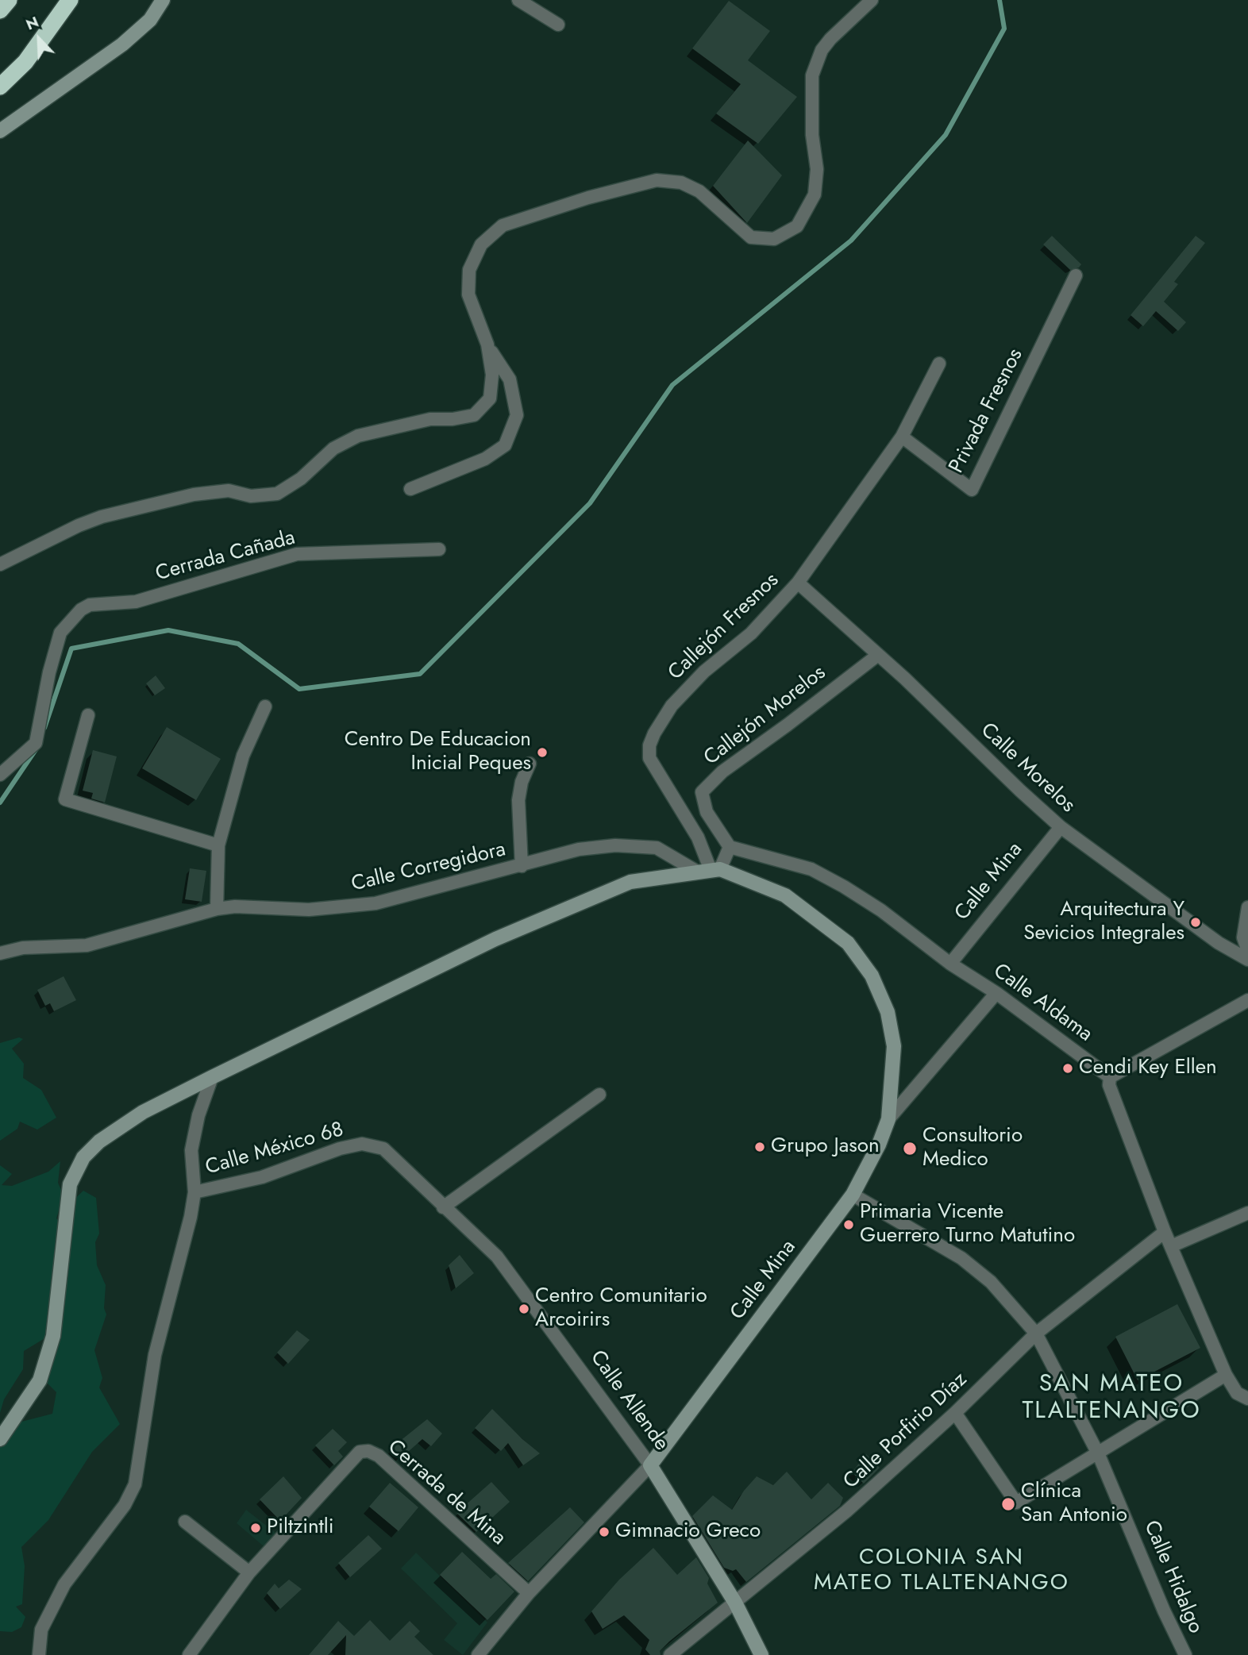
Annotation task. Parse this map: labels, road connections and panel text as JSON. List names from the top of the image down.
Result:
{
  "streets": {
    "street": [
      "Privada Fresnos",
      "Cerrada Cañada",
      "Callejón Fresnos",
      "Callejón Morelos",
      "Calle Morelos",
      "Calle Corregidora",
      "Calle Mina",
      "Calle Aldama",
      "Calle México 68",
      "Calle Allende",
      "Calle Porfirio Díaz",
      "Cerrada de Mina",
      "Calle Hidalgo"
    ]
  },
  "crossings": [
    ["Privada Fresnos", "Callejón Fresnos"],
    ["Callejón Fresnos", "Calle Morelos"],
    ["Callejón Fresnos", "Calle Corregidora"],
    ["Callejón Morelos", "Calle Morelos"],
    ["Callejón Morelos", "Calle Aldama"],
    ["Calle Morelos", "Calle Mina"],
    ["Calle Mina", "Calle Aldama"],
    ["Calle Mina", "Calle Allende"],
    ["Calle Mina", "Cerrada de Mina"],
    ["Calle Mina", "Calle Hidalgo"],
    ["Calle México 68", "Calle Allende"],
    ["Calle Allende", "Calle Porfirio Díaz"],
    ["Calle Porfirio Díaz", "Calle Hidalgo"]
  ],
  "districts": ["SAN MATEO TLALTENANGO", "COLONIA SAN MATEO TLALTENANGO"],
  "places": [
    "Centro De Educacion Inicial Peques",
    "Arquitectura Y Sevicios Integrales",
    "Cendi Key Ellen",
    "Grupo Jason",
    "Consultorio Medico",
    "Primaria Vicente Guerrero Turno Matutino",
    "Centro Comunitario Arcoirirs",
    "Clínica San Antonio",
    "Piltzintli",
    "Gimnacio Greco"
  ],
  "north": "top left"
}
